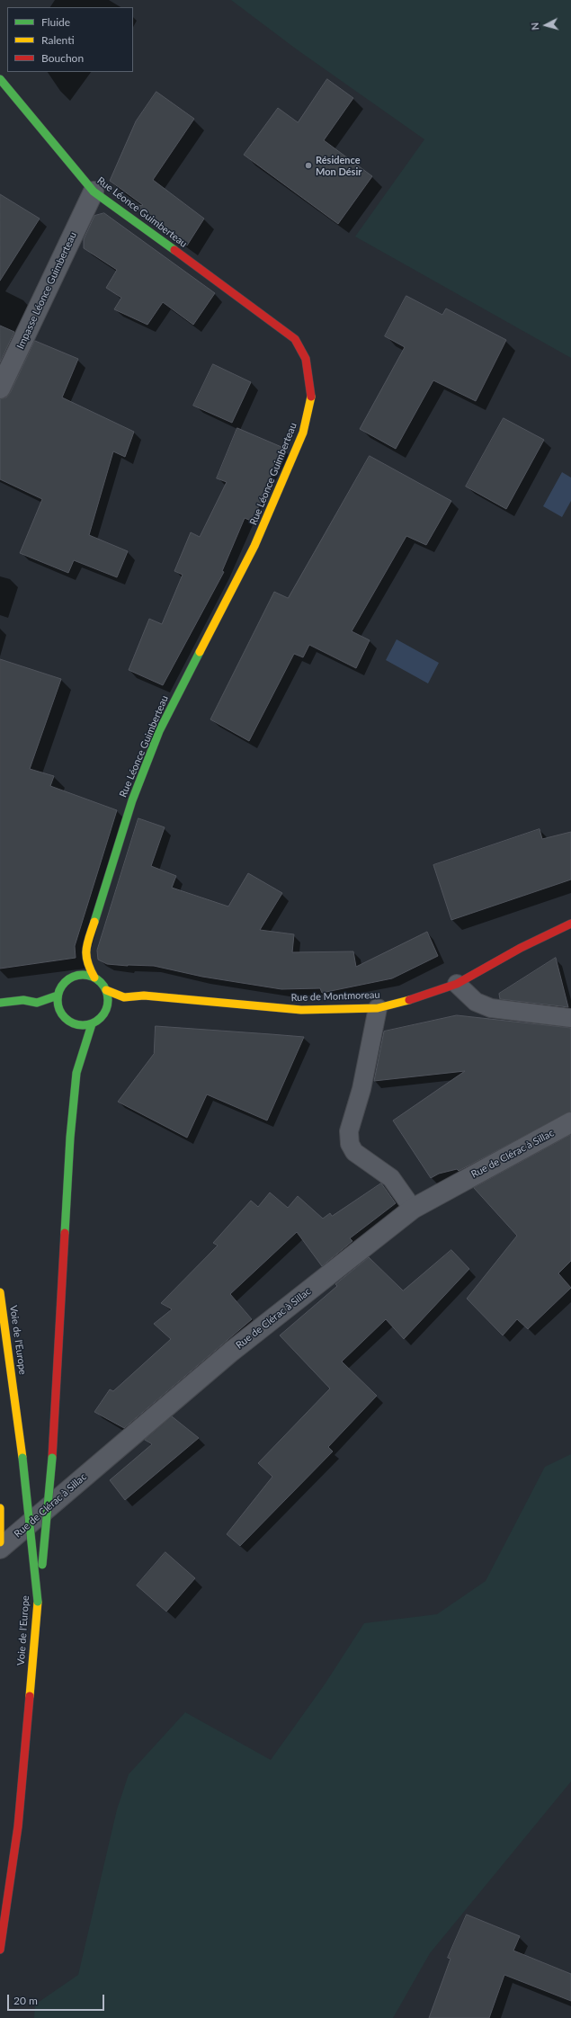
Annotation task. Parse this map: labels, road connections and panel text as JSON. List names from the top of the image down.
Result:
{
  "streets": {
    "main road": ["Rue Léonce Guimberteau", "Rue de Montmoreau", "Voie de l'Europe"],
    "street": ["Impasse Léonce Guimberteau", "Rue de Clérac à Sillac"]
  },
  "crossings": [
    ["Rue Léonce Guimberteau", "Impasse Léonce Guimberteau"],
    ["Rue Léonce Guimberteau", "Rue de Montmoreau"]
  ],
  "places": ["Résidence Mon Désir"],
  "legend": ["Fluide", "Ralenti", "Bouchon"],
  "scale_bar": "20 m",
  "north": "left"
}
